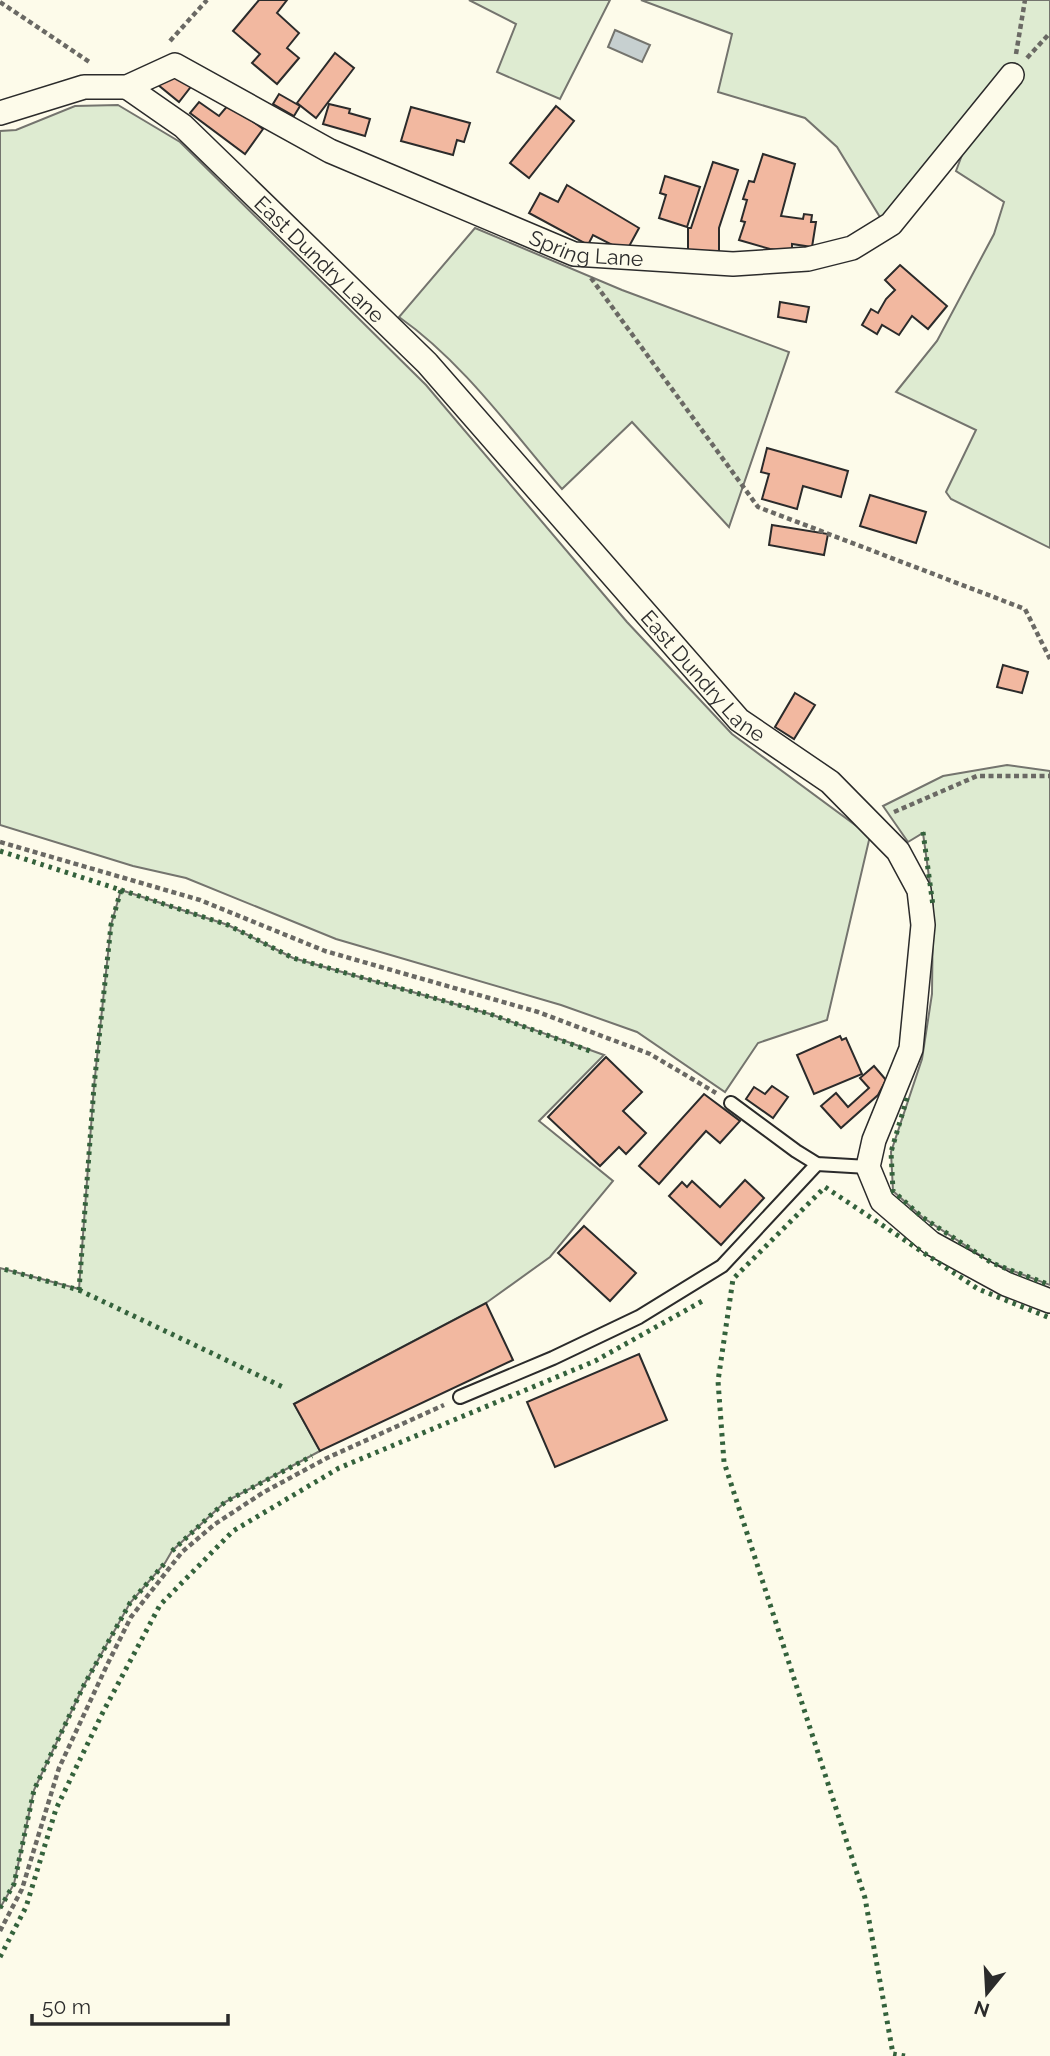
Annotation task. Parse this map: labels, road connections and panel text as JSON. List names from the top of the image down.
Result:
{
  "streets": {
    "street": ["Spring Lane", "East Dundry Lane"]
  },
  "crossings": [
    ["Spring Lane", "East Dundry Lane"]
  ],
  "scale_bar": "50 m",
  "north": "bottom"
}
